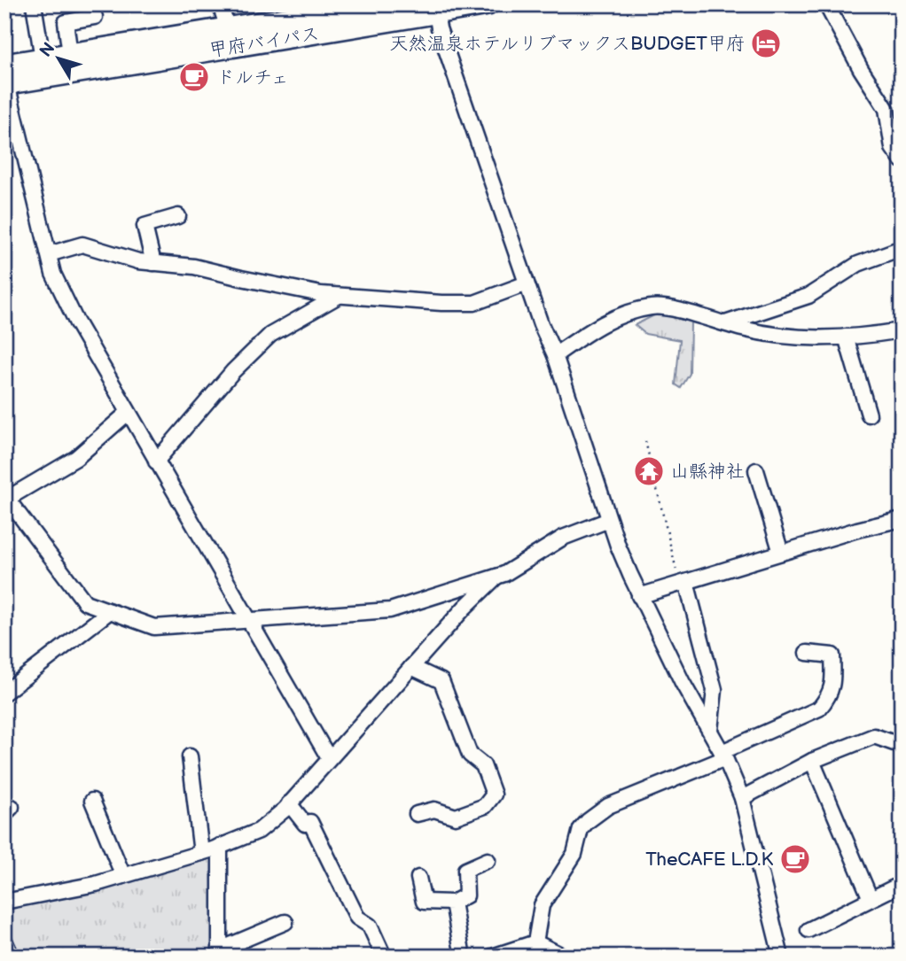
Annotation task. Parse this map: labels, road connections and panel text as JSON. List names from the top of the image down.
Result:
{
  "streets": {
    "highway": ["甲府バイパス"]
  },
  "places": {
    "hotel": ["天然温泉ホテルリブマックスBUDGET甲府"],
    "cafe": ["ドルチェ", "TheCAFE L.D.K"],
    "temple": ["山縣神社"]
  },
  "north": "top left"
}
